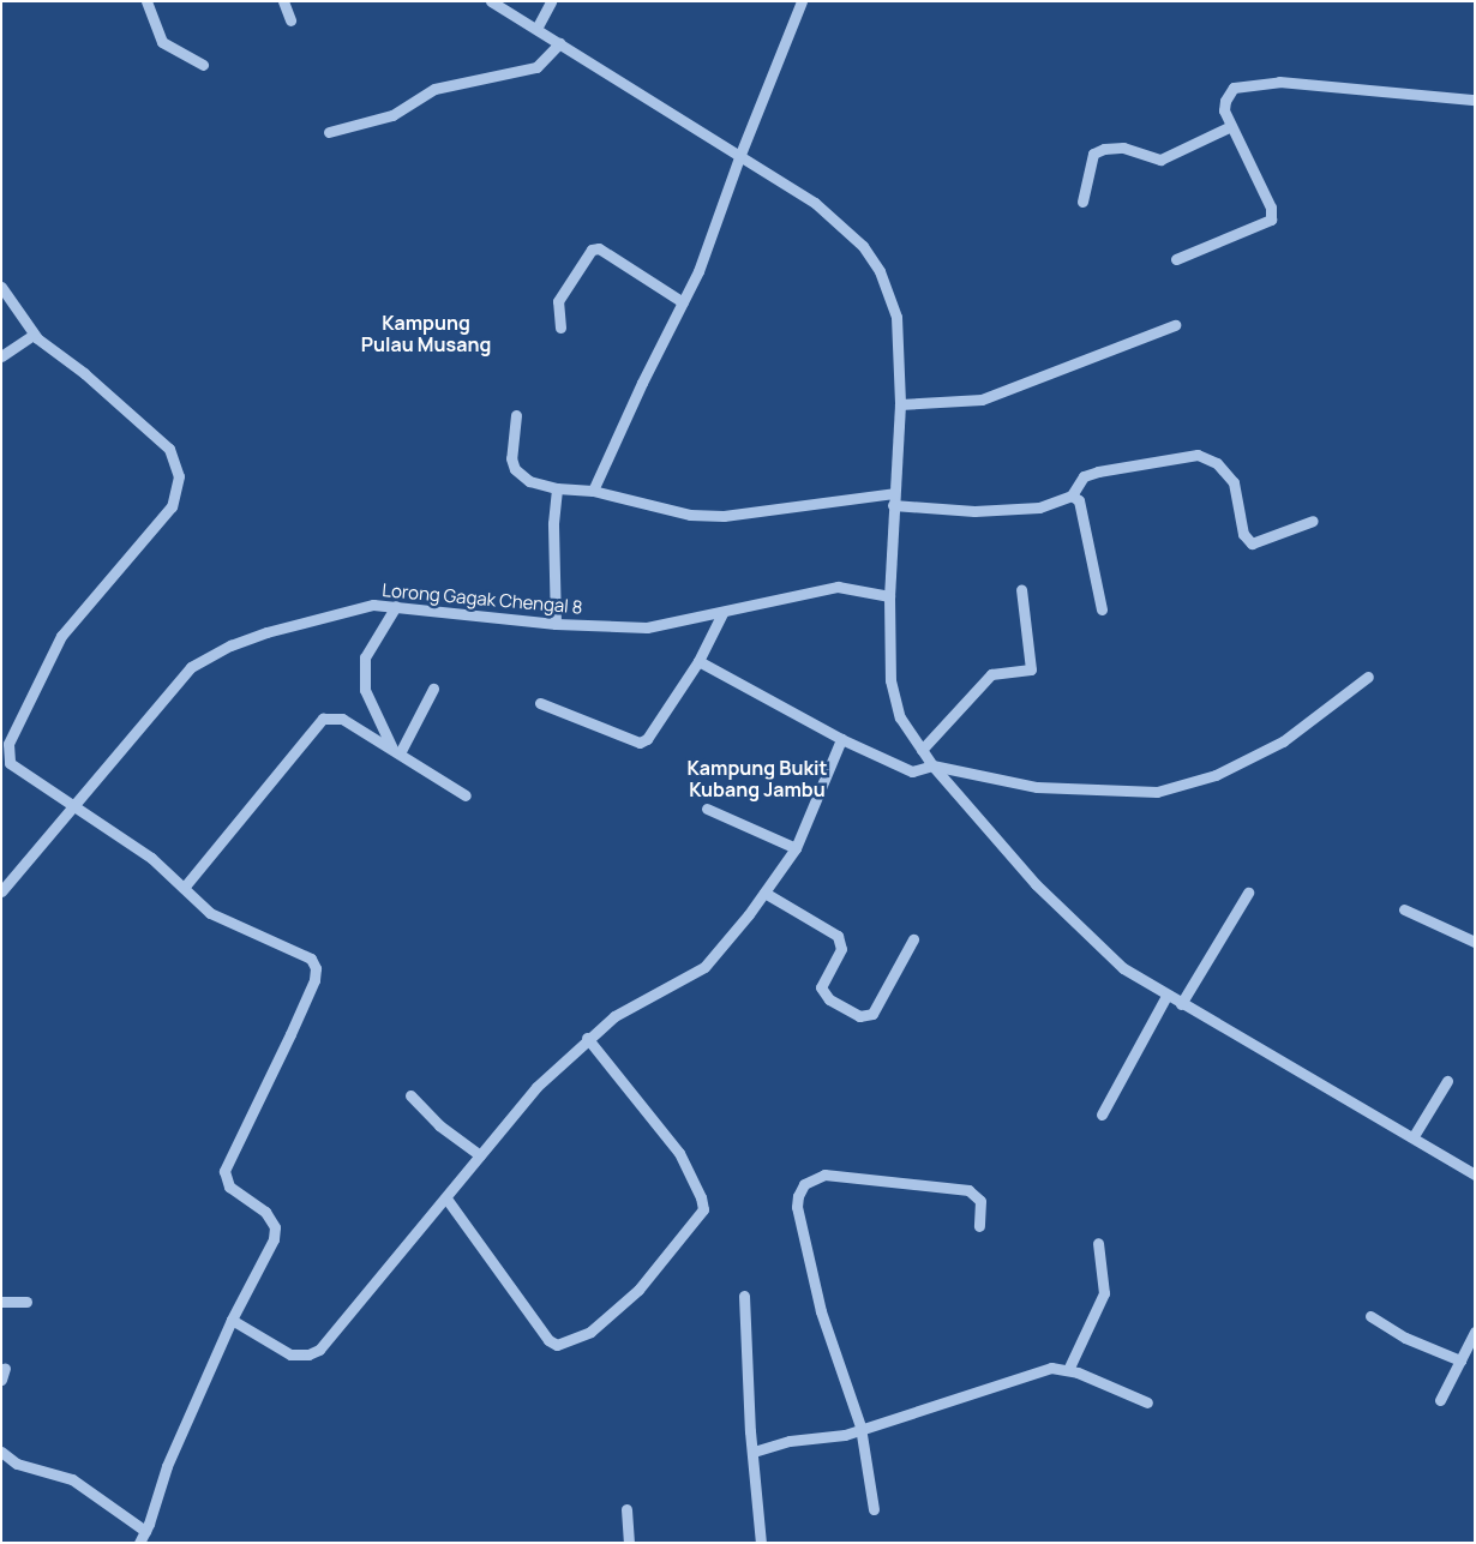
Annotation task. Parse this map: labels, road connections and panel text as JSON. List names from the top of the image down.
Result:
{
  "streets": {
    "street": ["Lorong Gagak Chengal 8"]
  },
  "districts": ["Kampung Pulau Musang", "Kampung Bukit Kubang Jambu"]
}
